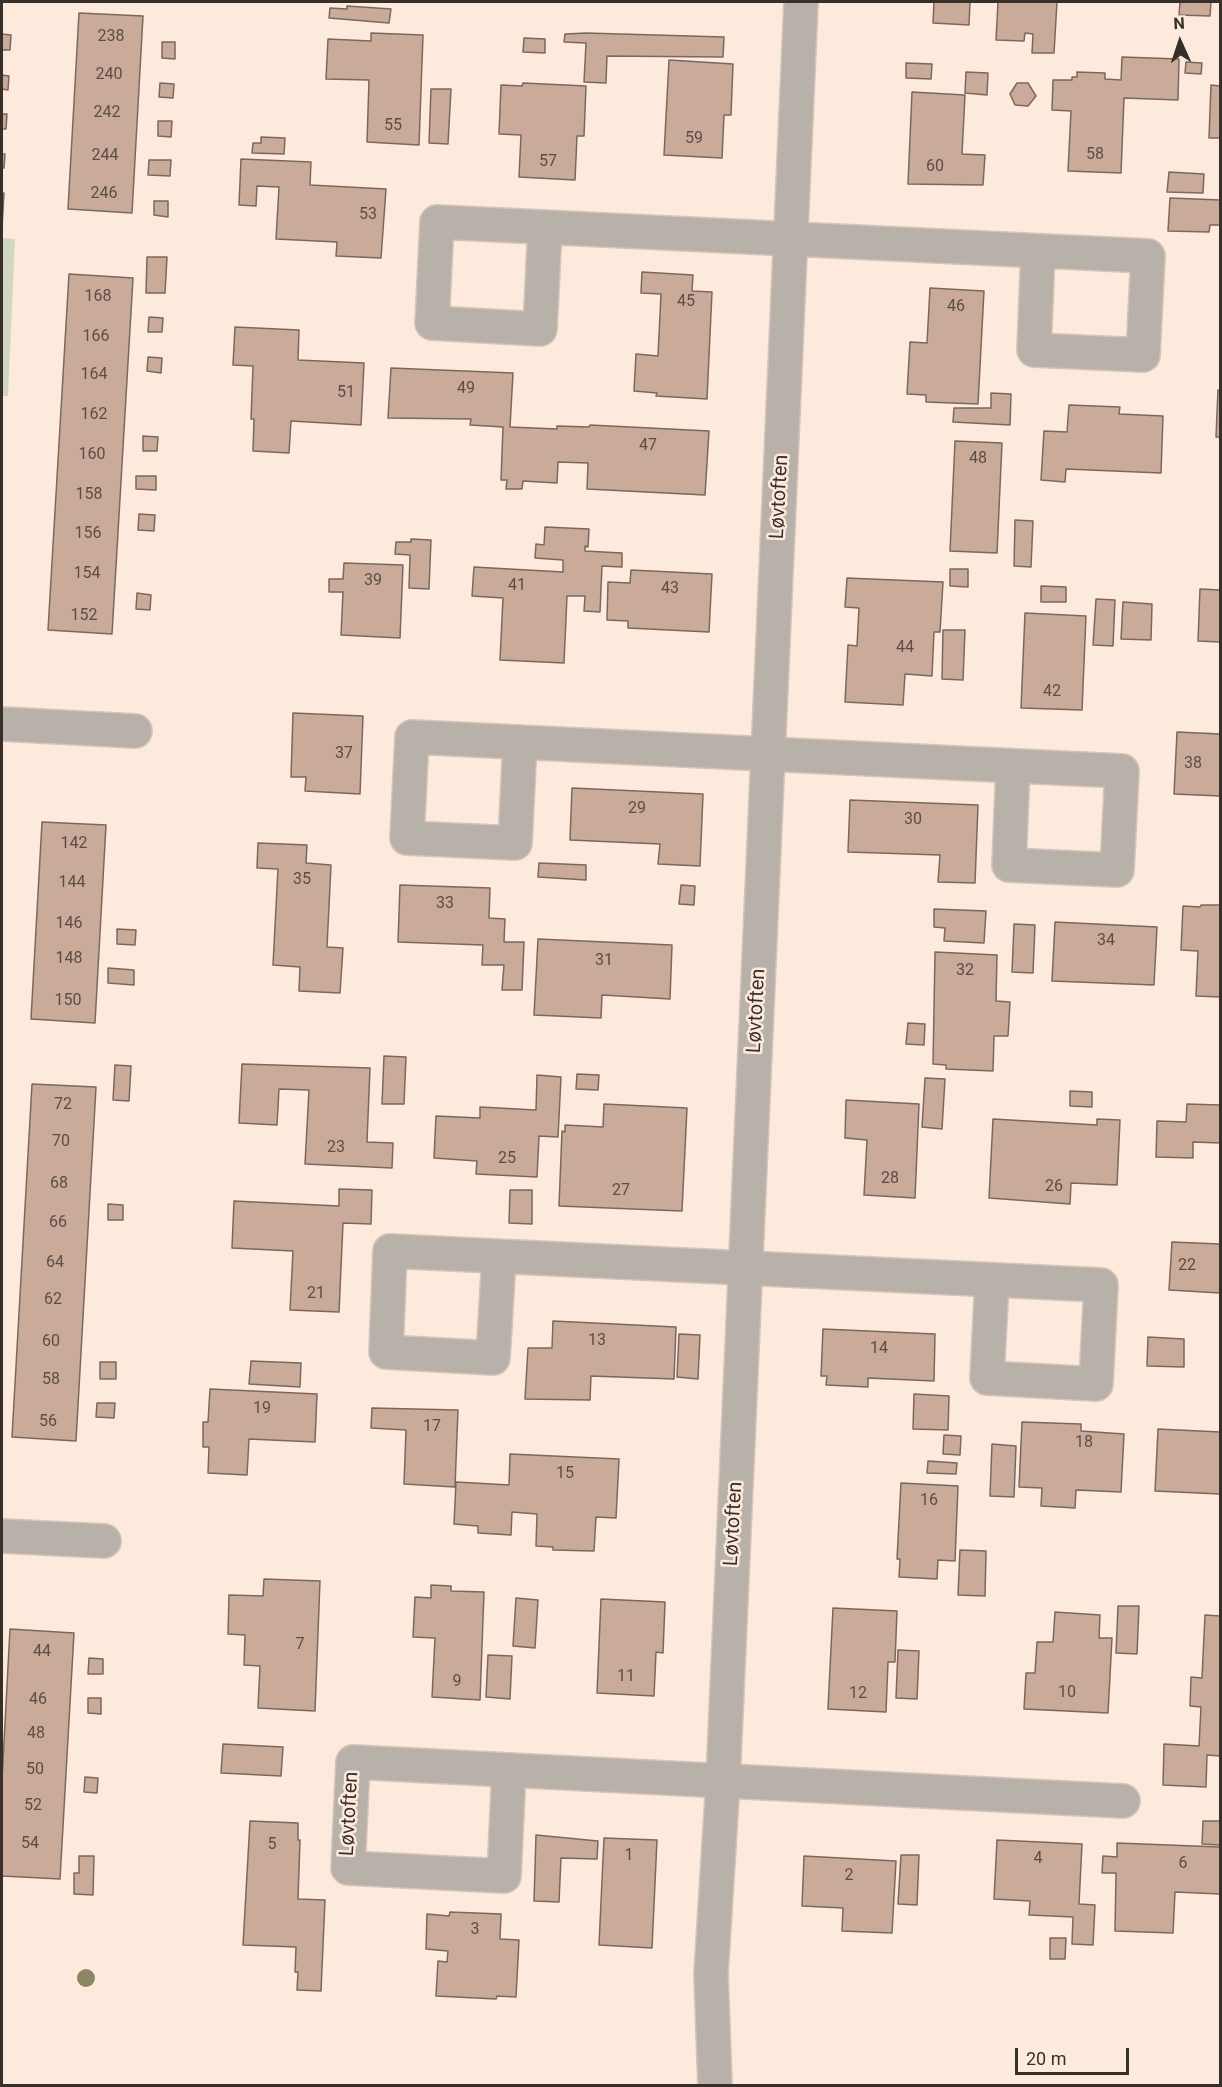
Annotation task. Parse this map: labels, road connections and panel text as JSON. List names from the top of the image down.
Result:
{
  "streets": {
    "street": ["Løvtoften"]
  },
  "house_numbers": [
    "238",
    "240",
    "242",
    "55",
    "59",
    "58",
    "244",
    "57",
    "60",
    "246",
    "53",
    "168",
    "45",
    "46",
    "166",
    "164",
    "49",
    "51",
    "162",
    "47",
    "160",
    "48",
    "158",
    "156",
    "154",
    "39",
    "41",
    "43",
    "152",
    "44",
    "42",
    "37",
    "38",
    "29",
    "30",
    "142",
    "35",
    "144",
    "33",
    "146",
    "34",
    "148",
    "31",
    "32",
    "150",
    "72",
    "70",
    "23",
    "25",
    "28",
    "68",
    "26",
    "27",
    "66",
    "64",
    "22",
    "21",
    "62",
    "13",
    "60",
    "14",
    "58",
    "19",
    "56",
    "17",
    "18",
    "15",
    "16",
    "7",
    "44",
    "11",
    "9",
    "10",
    "12",
    "46",
    "48",
    "50",
    "52",
    "54",
    "5",
    "1",
    "4",
    "6",
    "2",
    "3"
  ],
  "scale_bar": "20 m",
  "north": "top"
}
